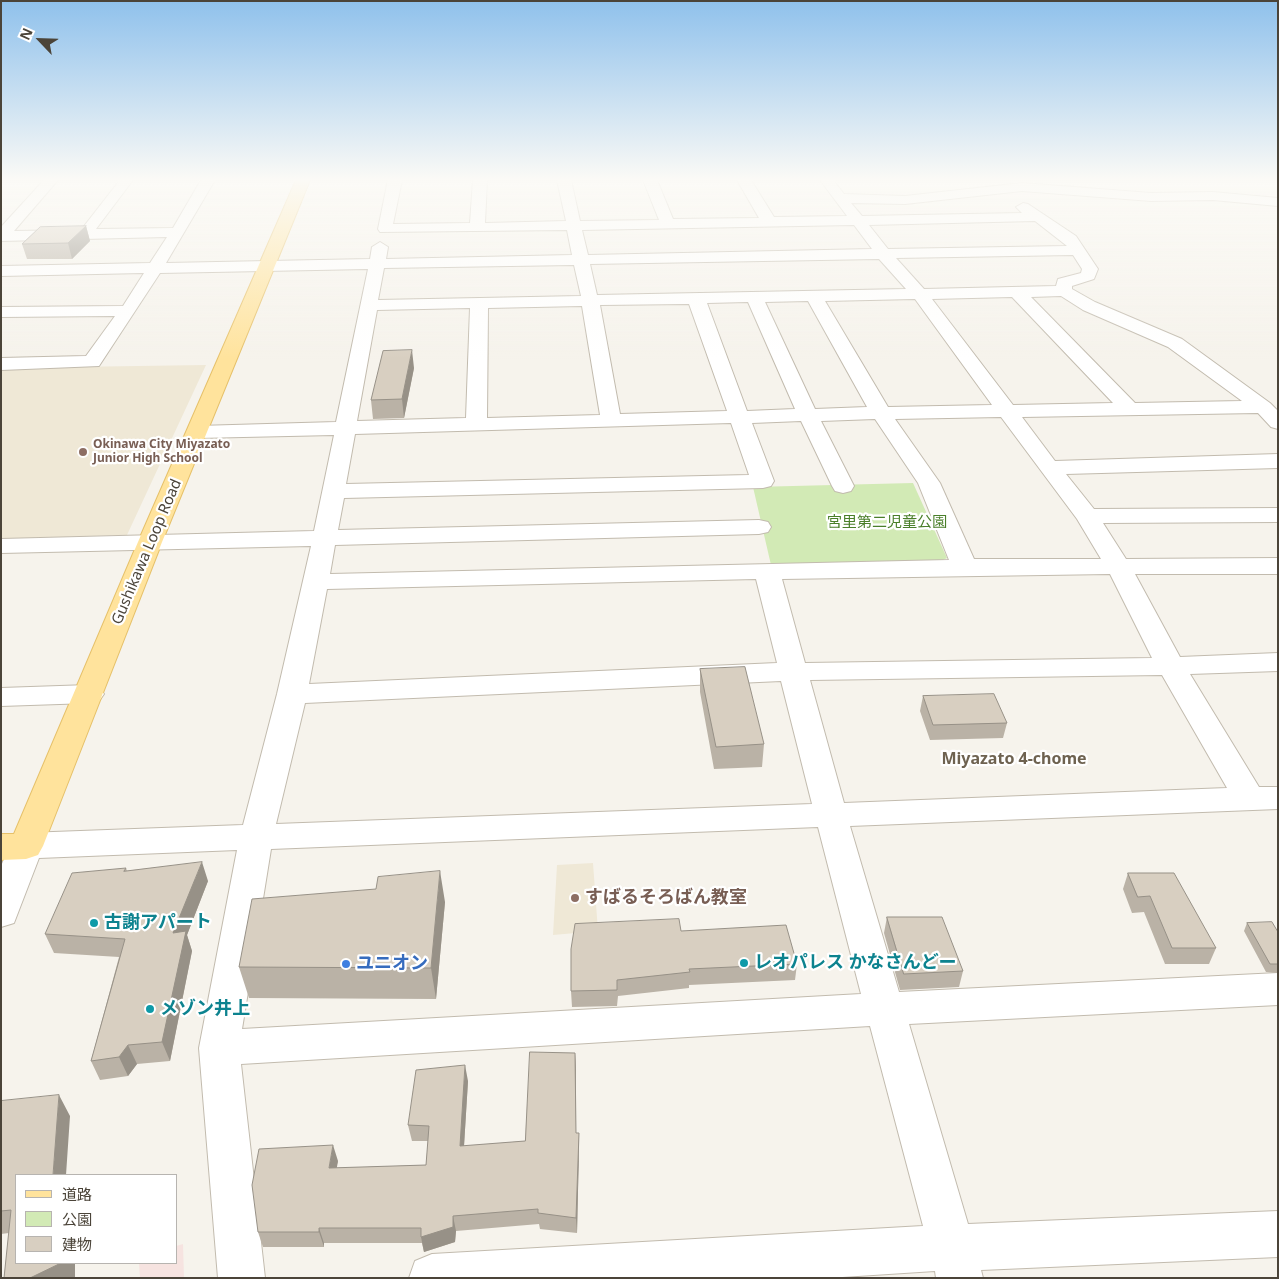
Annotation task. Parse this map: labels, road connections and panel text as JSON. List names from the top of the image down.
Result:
{
  "streets": {
    "main road": ["Gushikawa Loop Road"]
  },
  "districts": ["Miyazato 4-chome"],
  "parks": ["宮里第二児童公園"],
  "places": [
    "Okinawa City Miyazato Junior High School",
    "すばるそろばん教室",
    "古謝アパート",
    "レオパレス かなさんどー",
    "ユニオン",
    "メゾン井上"
  ],
  "legend": ["道路", "公園", "建物"],
  "north": "top left"
}
